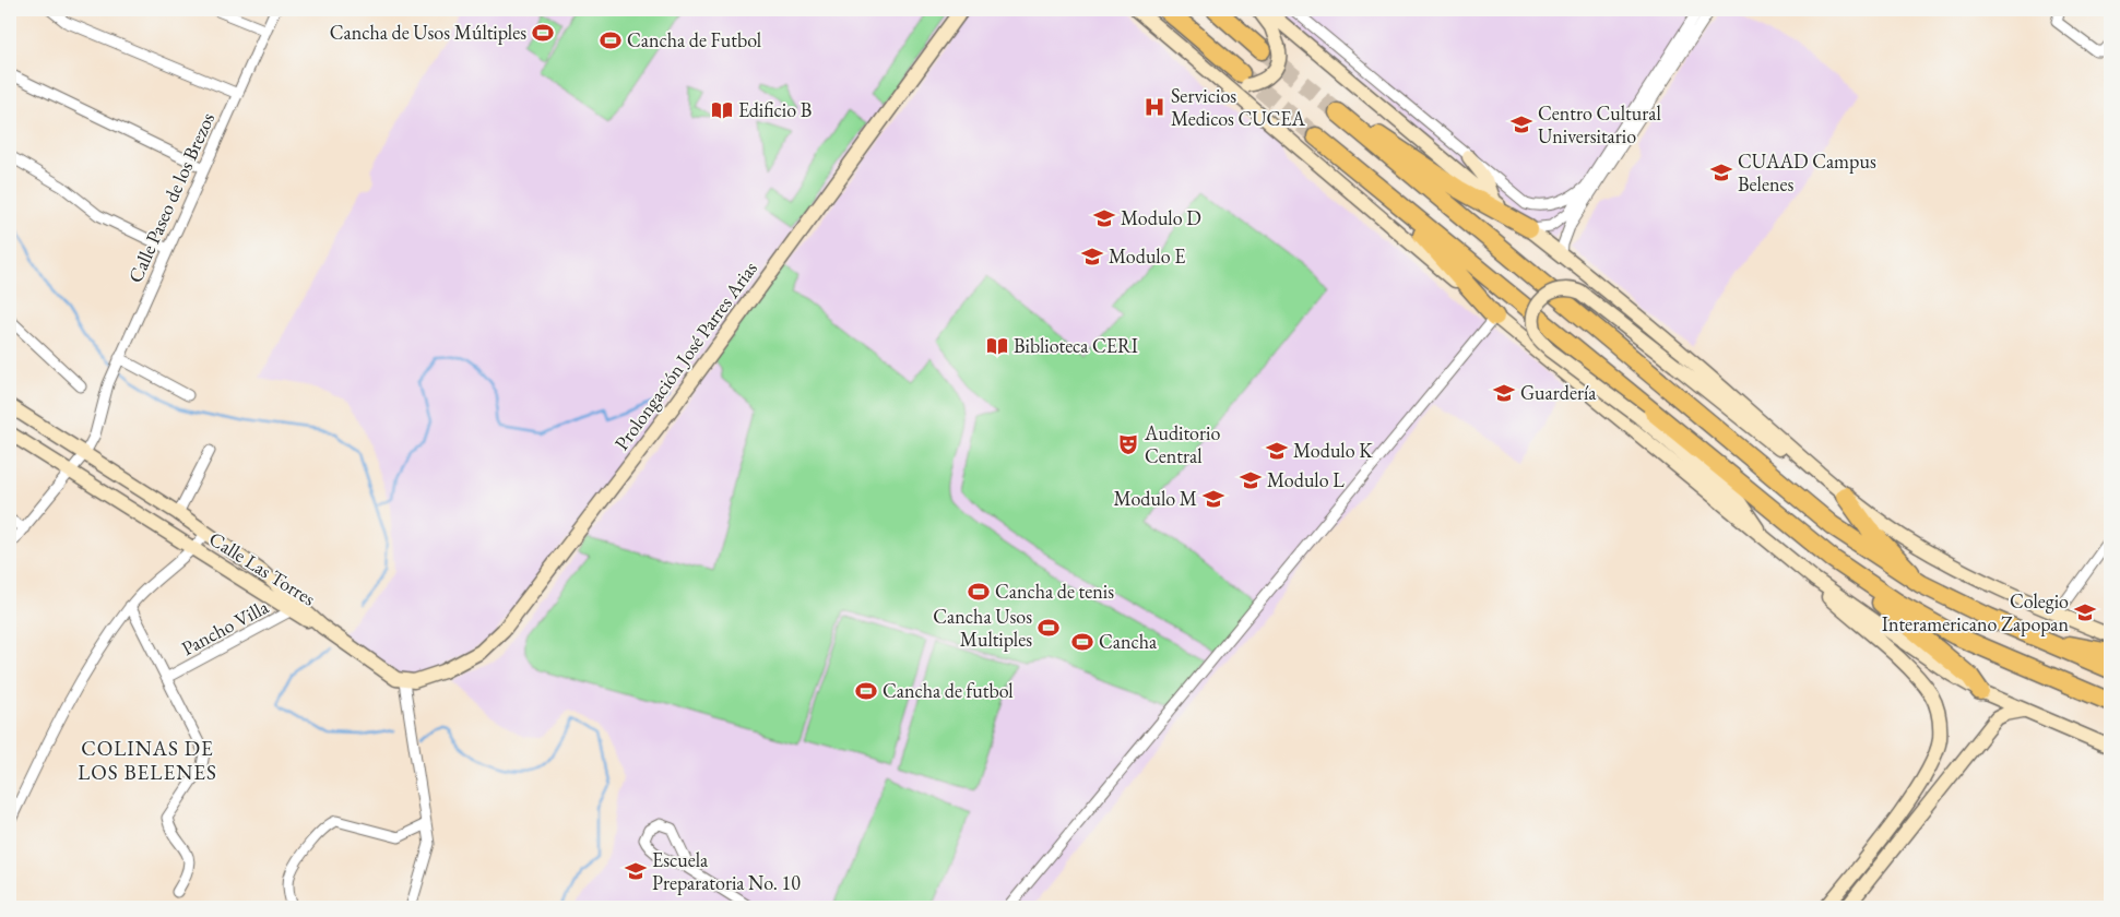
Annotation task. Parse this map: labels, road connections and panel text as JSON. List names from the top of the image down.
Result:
{
  "streets": {
    "main road": ["Prolongación José Parres Arias", "Calle Las Torres"],
    "street": ["Calle Paseo de los Brezos", "Pancho Villa"]
  },
  "crossings": [
    ["Calle Paseo de los Brezos", "Calle Las Torres"],
    ["Prolongación José Parres Arias", "Calle Las Torres"],
    ["Calle Las Torres", "Pancho Villa"]
  ],
  "districts": ["COLINAS DE LOS BELENES"],
  "places": {
    "sports": [
      "Cancha de Usos Múltiples",
      "Cancha de Futbol",
      "Cancha de tenis",
      "Cancha Usos Multiples",
      "Cancha",
      "Cancha de futbol"
    ],
    "hospital": ["Servicios Medicos CUCEA"],
    "library": ["Edificio B", "Biblioteca CERI"],
    "school or university": [
      "Centro Cultural Universitario",
      "CUAAD Campus Belenes",
      "Modulo D",
      "Modulo E",
      "Guardería",
      "Modulo K",
      "Modulo L",
      "Modulo M",
      "Colegio Interamericano Zapopan",
      "Escuela Preparatoria No. 10"
    ],
    "theatre": ["Auditorio Central"]
  }
}
